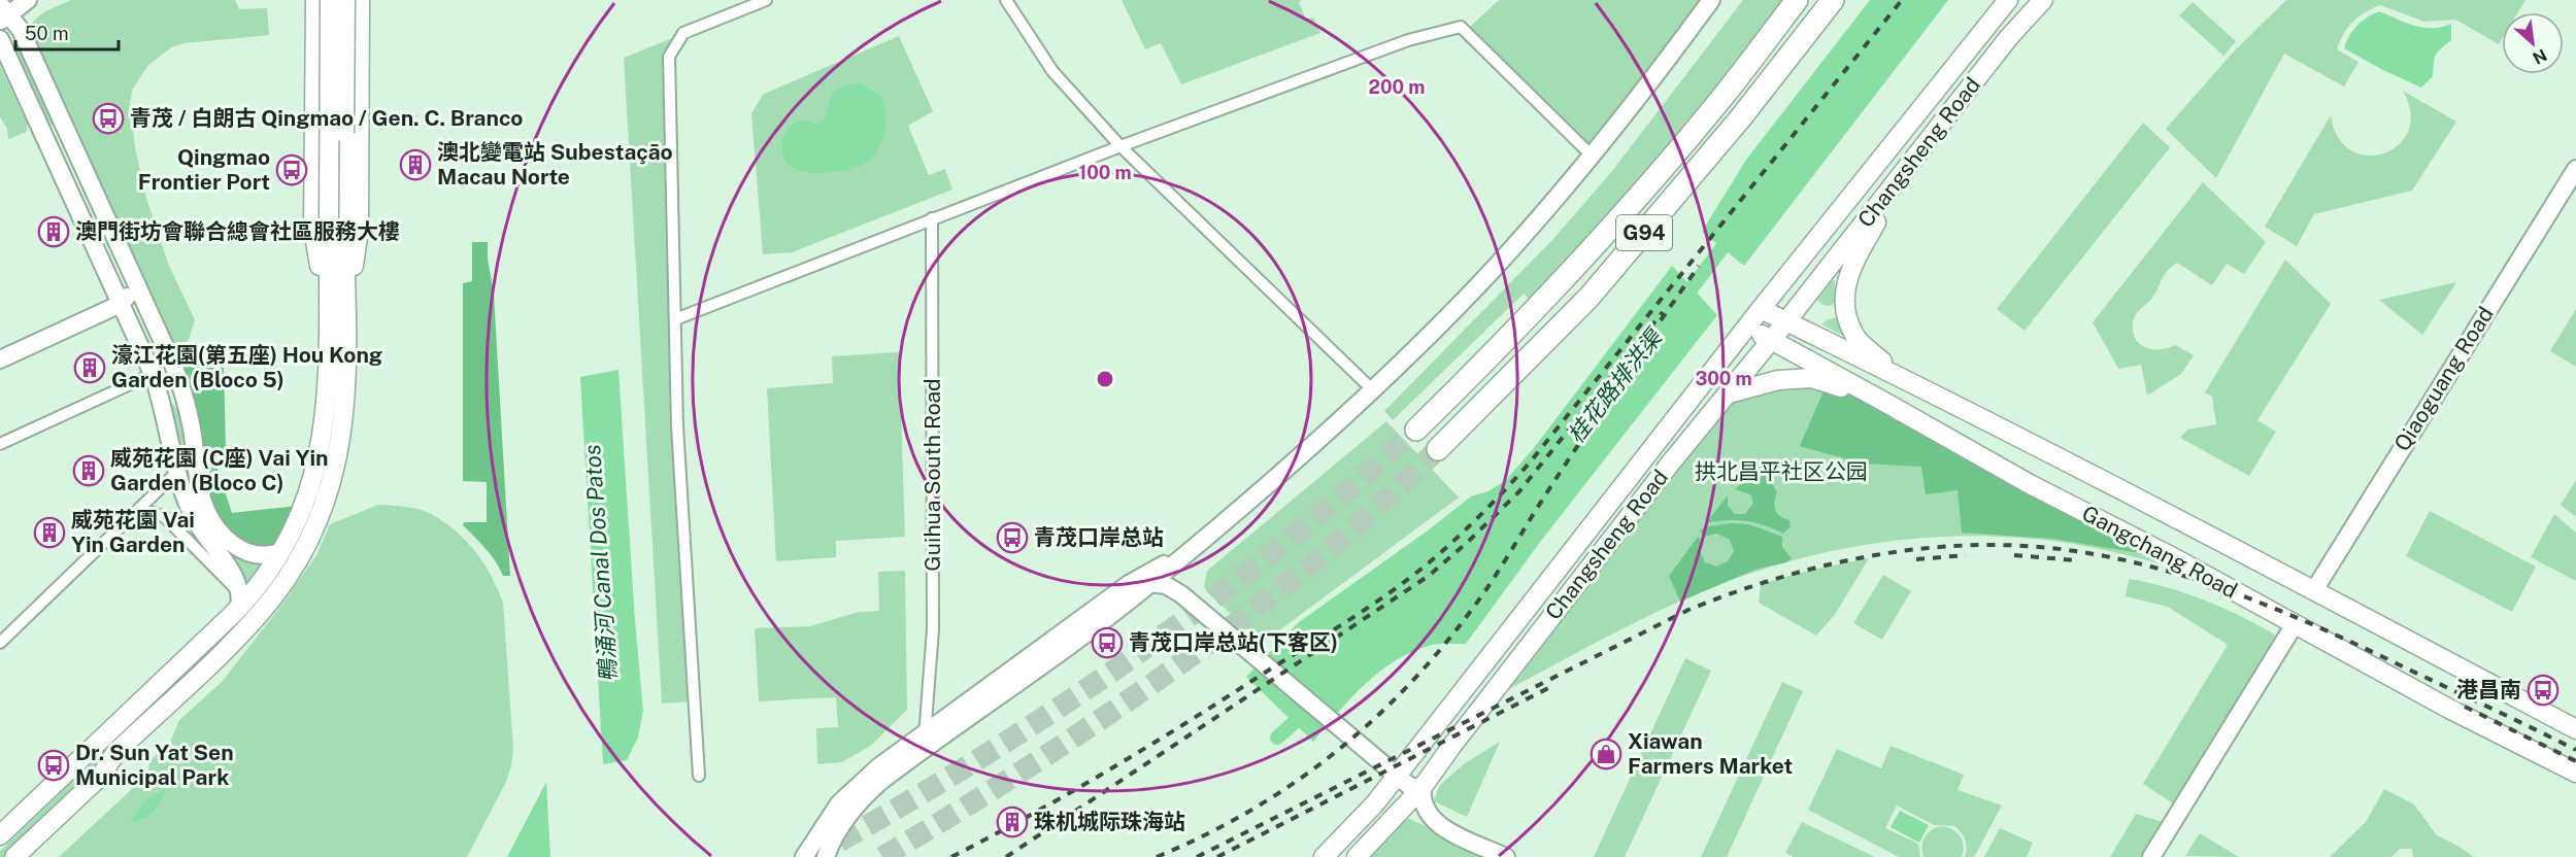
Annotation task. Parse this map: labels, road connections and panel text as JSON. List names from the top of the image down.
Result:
{
  "streets": {
    "highway": ["G94"],
    "main road": ["Changsheng Road", "Gangchang Road"],
    "street": ["Qiaoguang Road", "Guihua South Road"]
  },
  "crossings": [
    ["Changsheng Road", "Gangchang Road"],
    ["Qiaoguang Road", "Gangchang Road"]
  ],
  "water": ["桂花路排洪渠", "鴨涌河 Canal Dos Patos"],
  "parks": ["拱北昌平社区公园"],
  "places": {
    "bus stop": [
      "青茂 / 白朗古 Qingmao / Gen. C. Branco",
      "Qingmao Frontier Port",
      "青茂口岸总站",
      "青茂口岸总站(下客区)",
      "港昌南",
      "Dr. Sun Yat Sen Municipal Park"
    ],
    "building": [
      "澳北變電站 Subestação Macau Norte",
      "澳門街坊會聯合總會社區服務大樓",
      "濠江花園(第五座) Hou Kong Garden (Bloco 5)",
      "威苑花園 (C座) Vai Yin Garden (Bloco C)",
      "威苑花園 Vai Yin Garden",
      "珠机城际珠海站"
    ],
    "shop": ["Xiawan Farmers Market"]
  },
  "scale_bar": "50 m",
  "north": "bottom right",
  "rings": ["200 m", "100 m", "300 m"]
}
